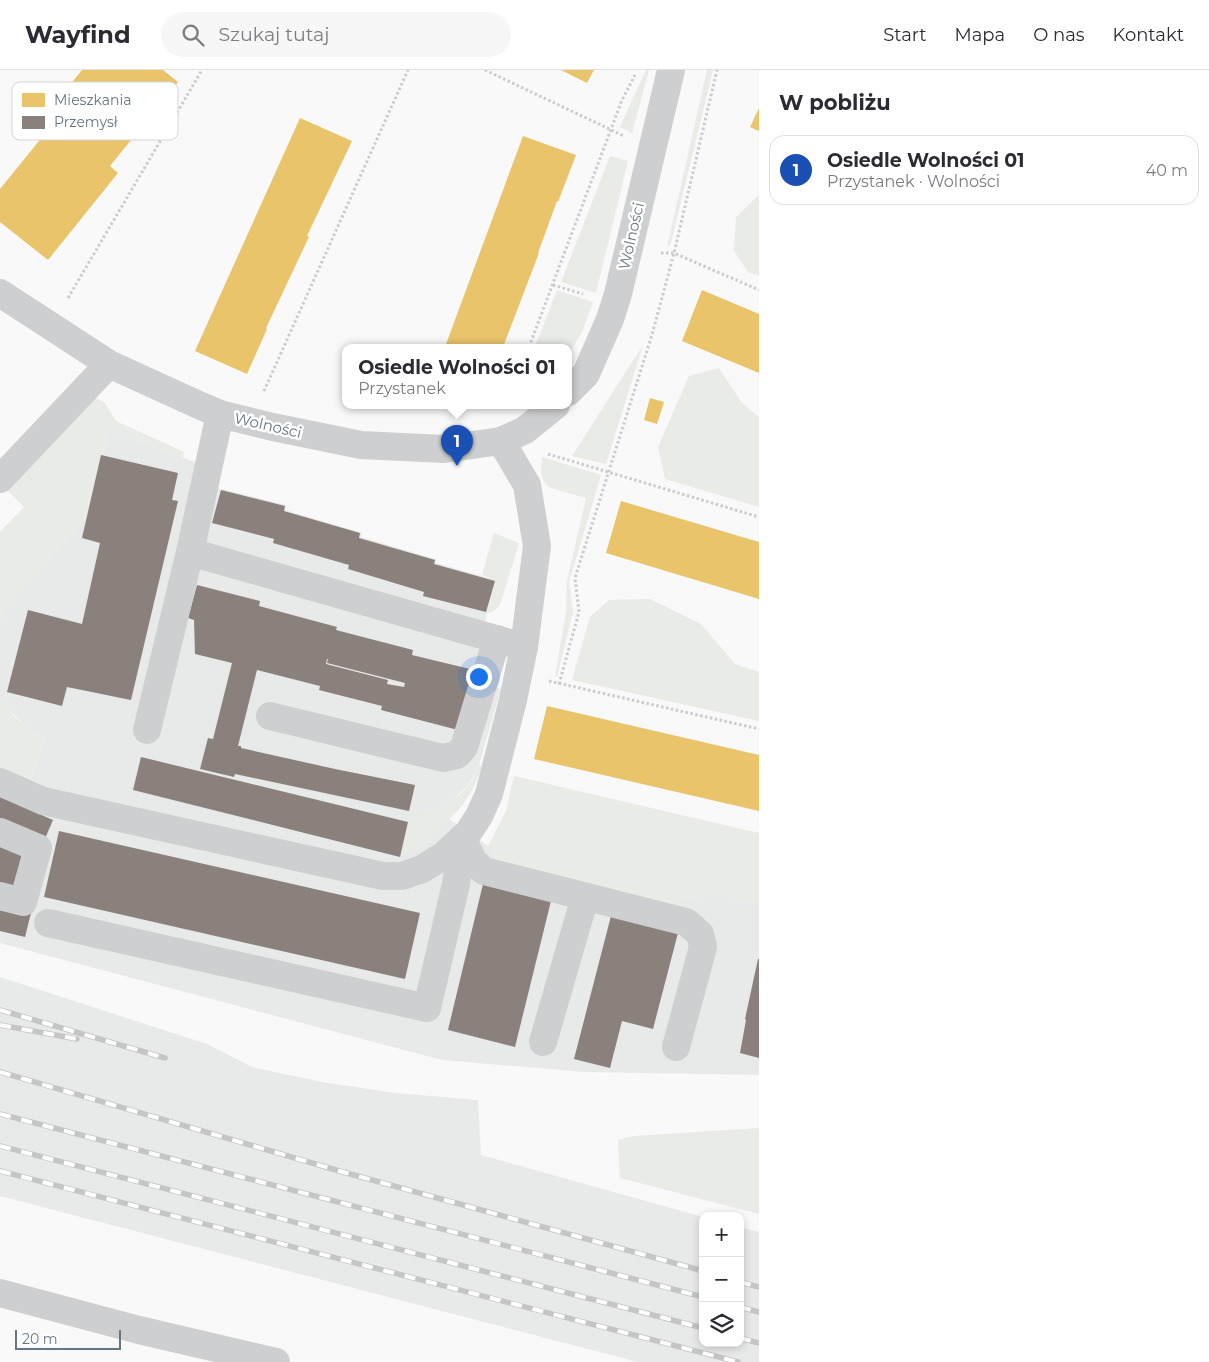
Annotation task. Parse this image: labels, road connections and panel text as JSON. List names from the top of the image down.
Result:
{
  "streets": {
    "street": ["Wolności"]
  },
  "legend": ["Mieszkania", "Przemysł"],
  "scale_bar": "20 m",
  "page": {
    "header": "Wayfind",
    "search": "Szukaj tutaj",
    "nav": [
      "Start",
      "Mapa",
      "O nas",
      "Kontakt"
    ],
    "heading": "W pobliżu",
    "list": [
      {
        "mark": "1",
        "name": "Osiedle Wolności 01",
        "note": "Przystanek · Wolności",
        "value": "40 m"
      }
    ],
    "popup": ["Osiedle Wolności 01", "Przystanek"],
    "pins": "1",
    "map_buttons": ["+", "−"],
    "scale": "20 m"
  }
}
